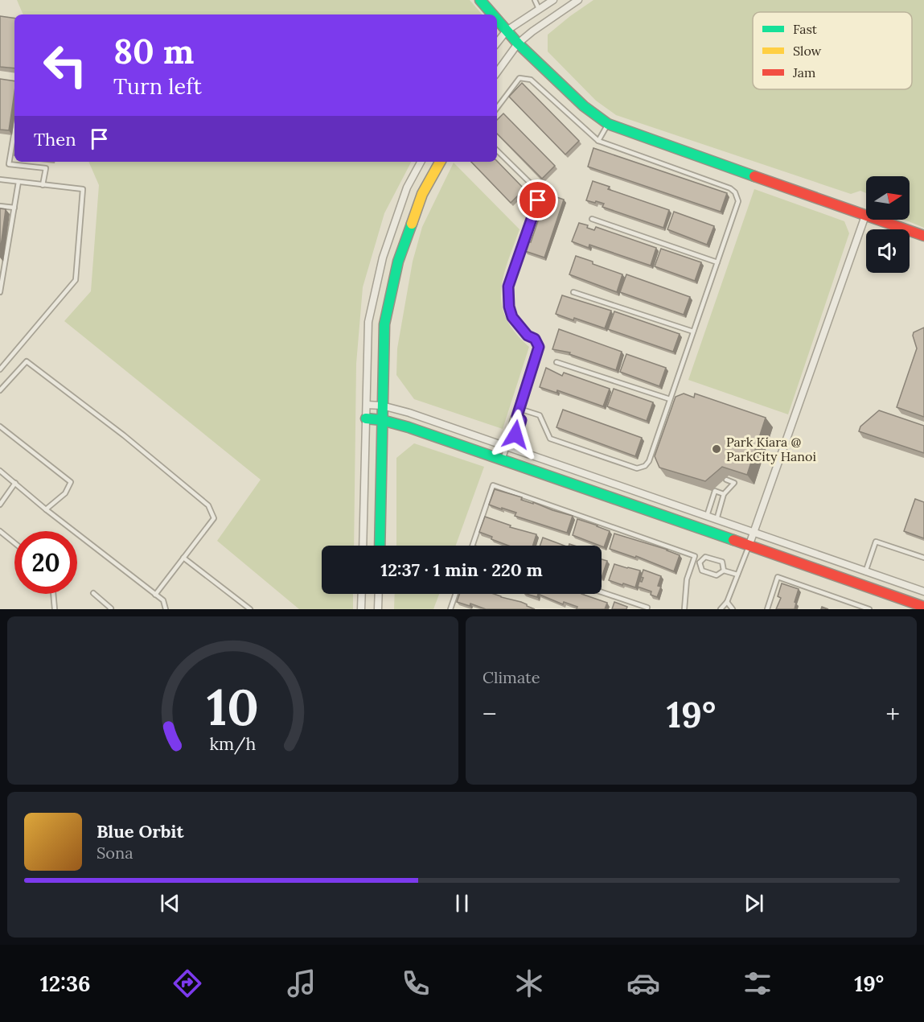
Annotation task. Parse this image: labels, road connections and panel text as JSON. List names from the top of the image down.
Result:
{
  "places": ["Park Kiara @ ParkCity Hanoi"],
  "legend": ["Fast", "Slow", "Jam"],
  "north": "right",
  "page": {
    "turn": ["80 m", "Turn left"],
    "then": "Then",
    "limit": "20",
    "trip": "12:37 · 1 min · 220 m",
    "tile": "Climate",
    "heat": ["−", "19°", "+"],
    "song": ["Blue Orbit", "Sona"],
    "tabs": ["12:36", "19°"],
    "gauge": ["10", "km/h"]
  }
}
